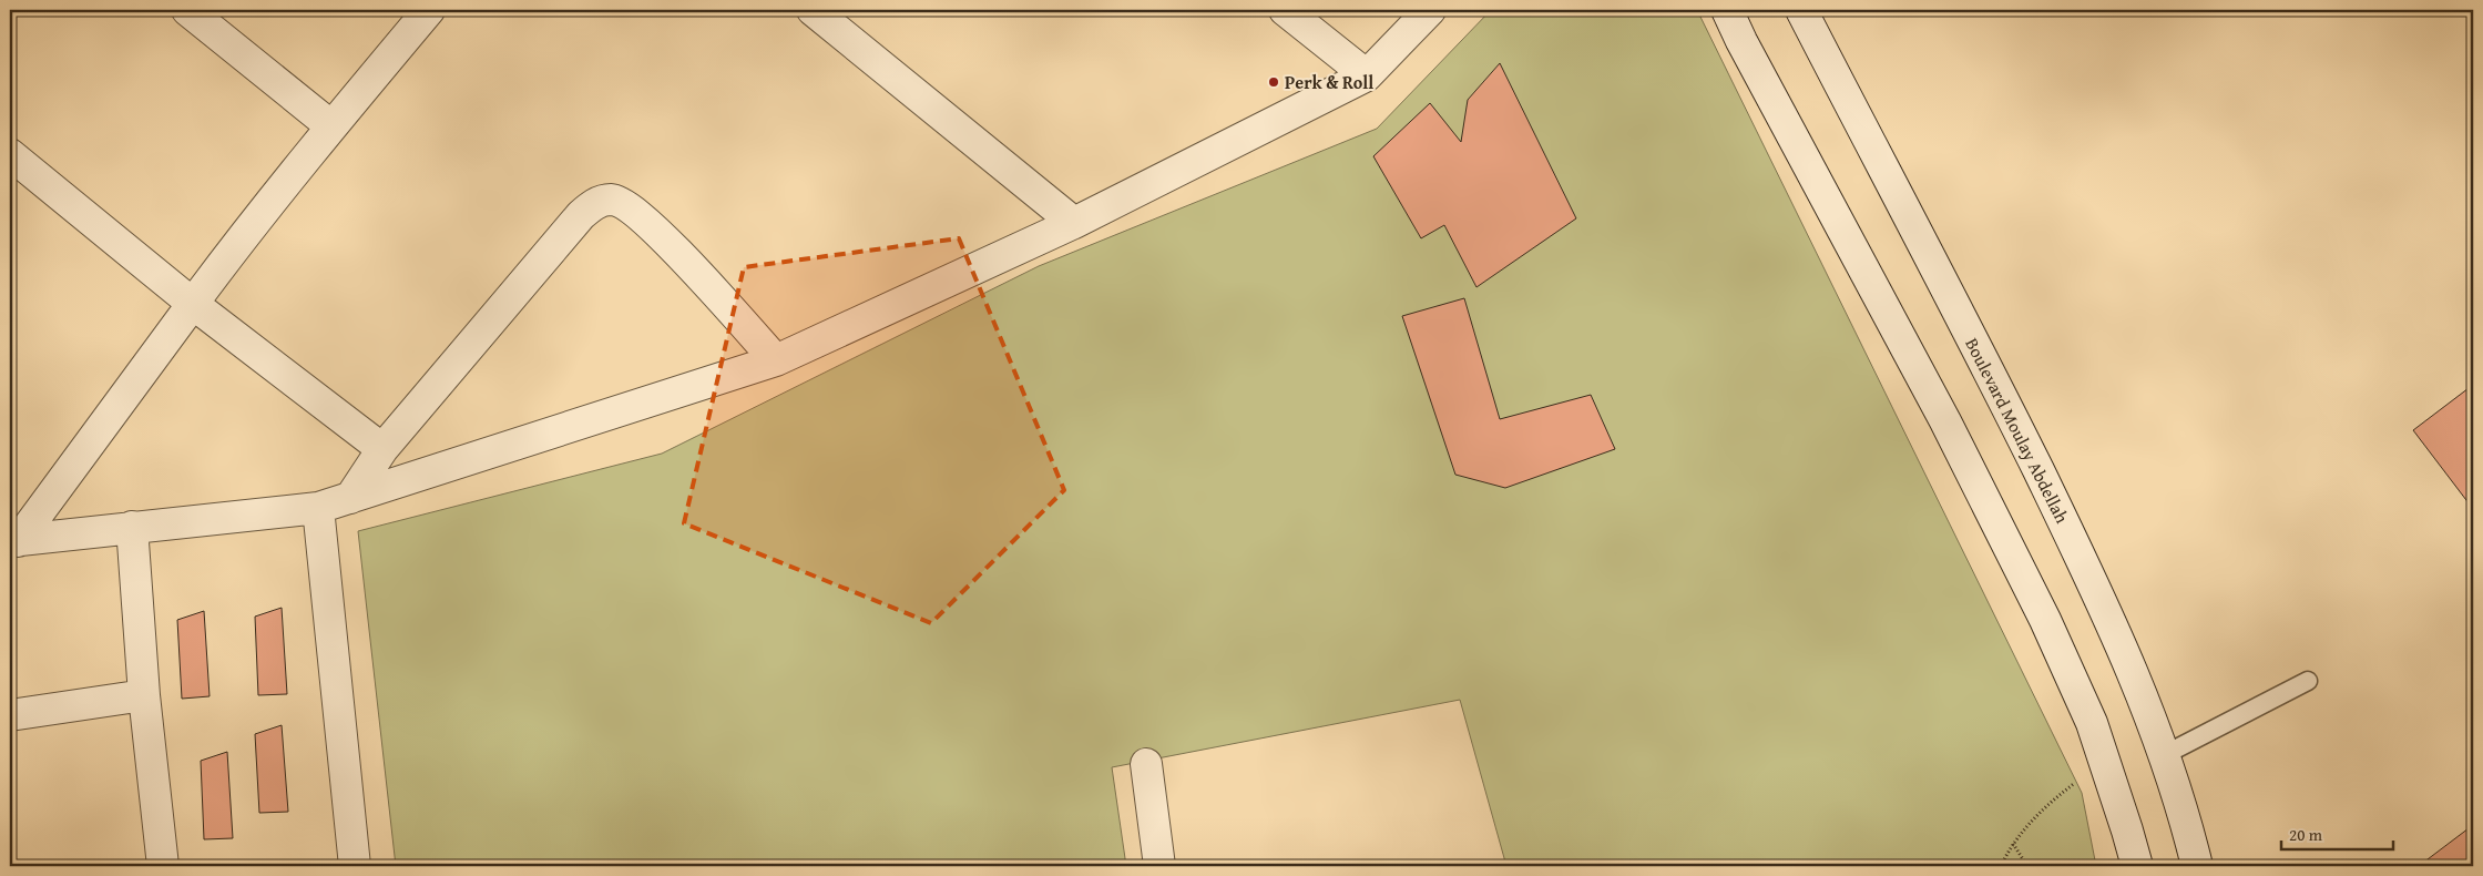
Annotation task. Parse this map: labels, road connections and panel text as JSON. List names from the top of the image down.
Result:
{
  "streets": {
    "street": ["Boulevard Moulay Abdellah"]
  },
  "places": ["Perk & Roll"],
  "scale_bar": "20 m"
}
